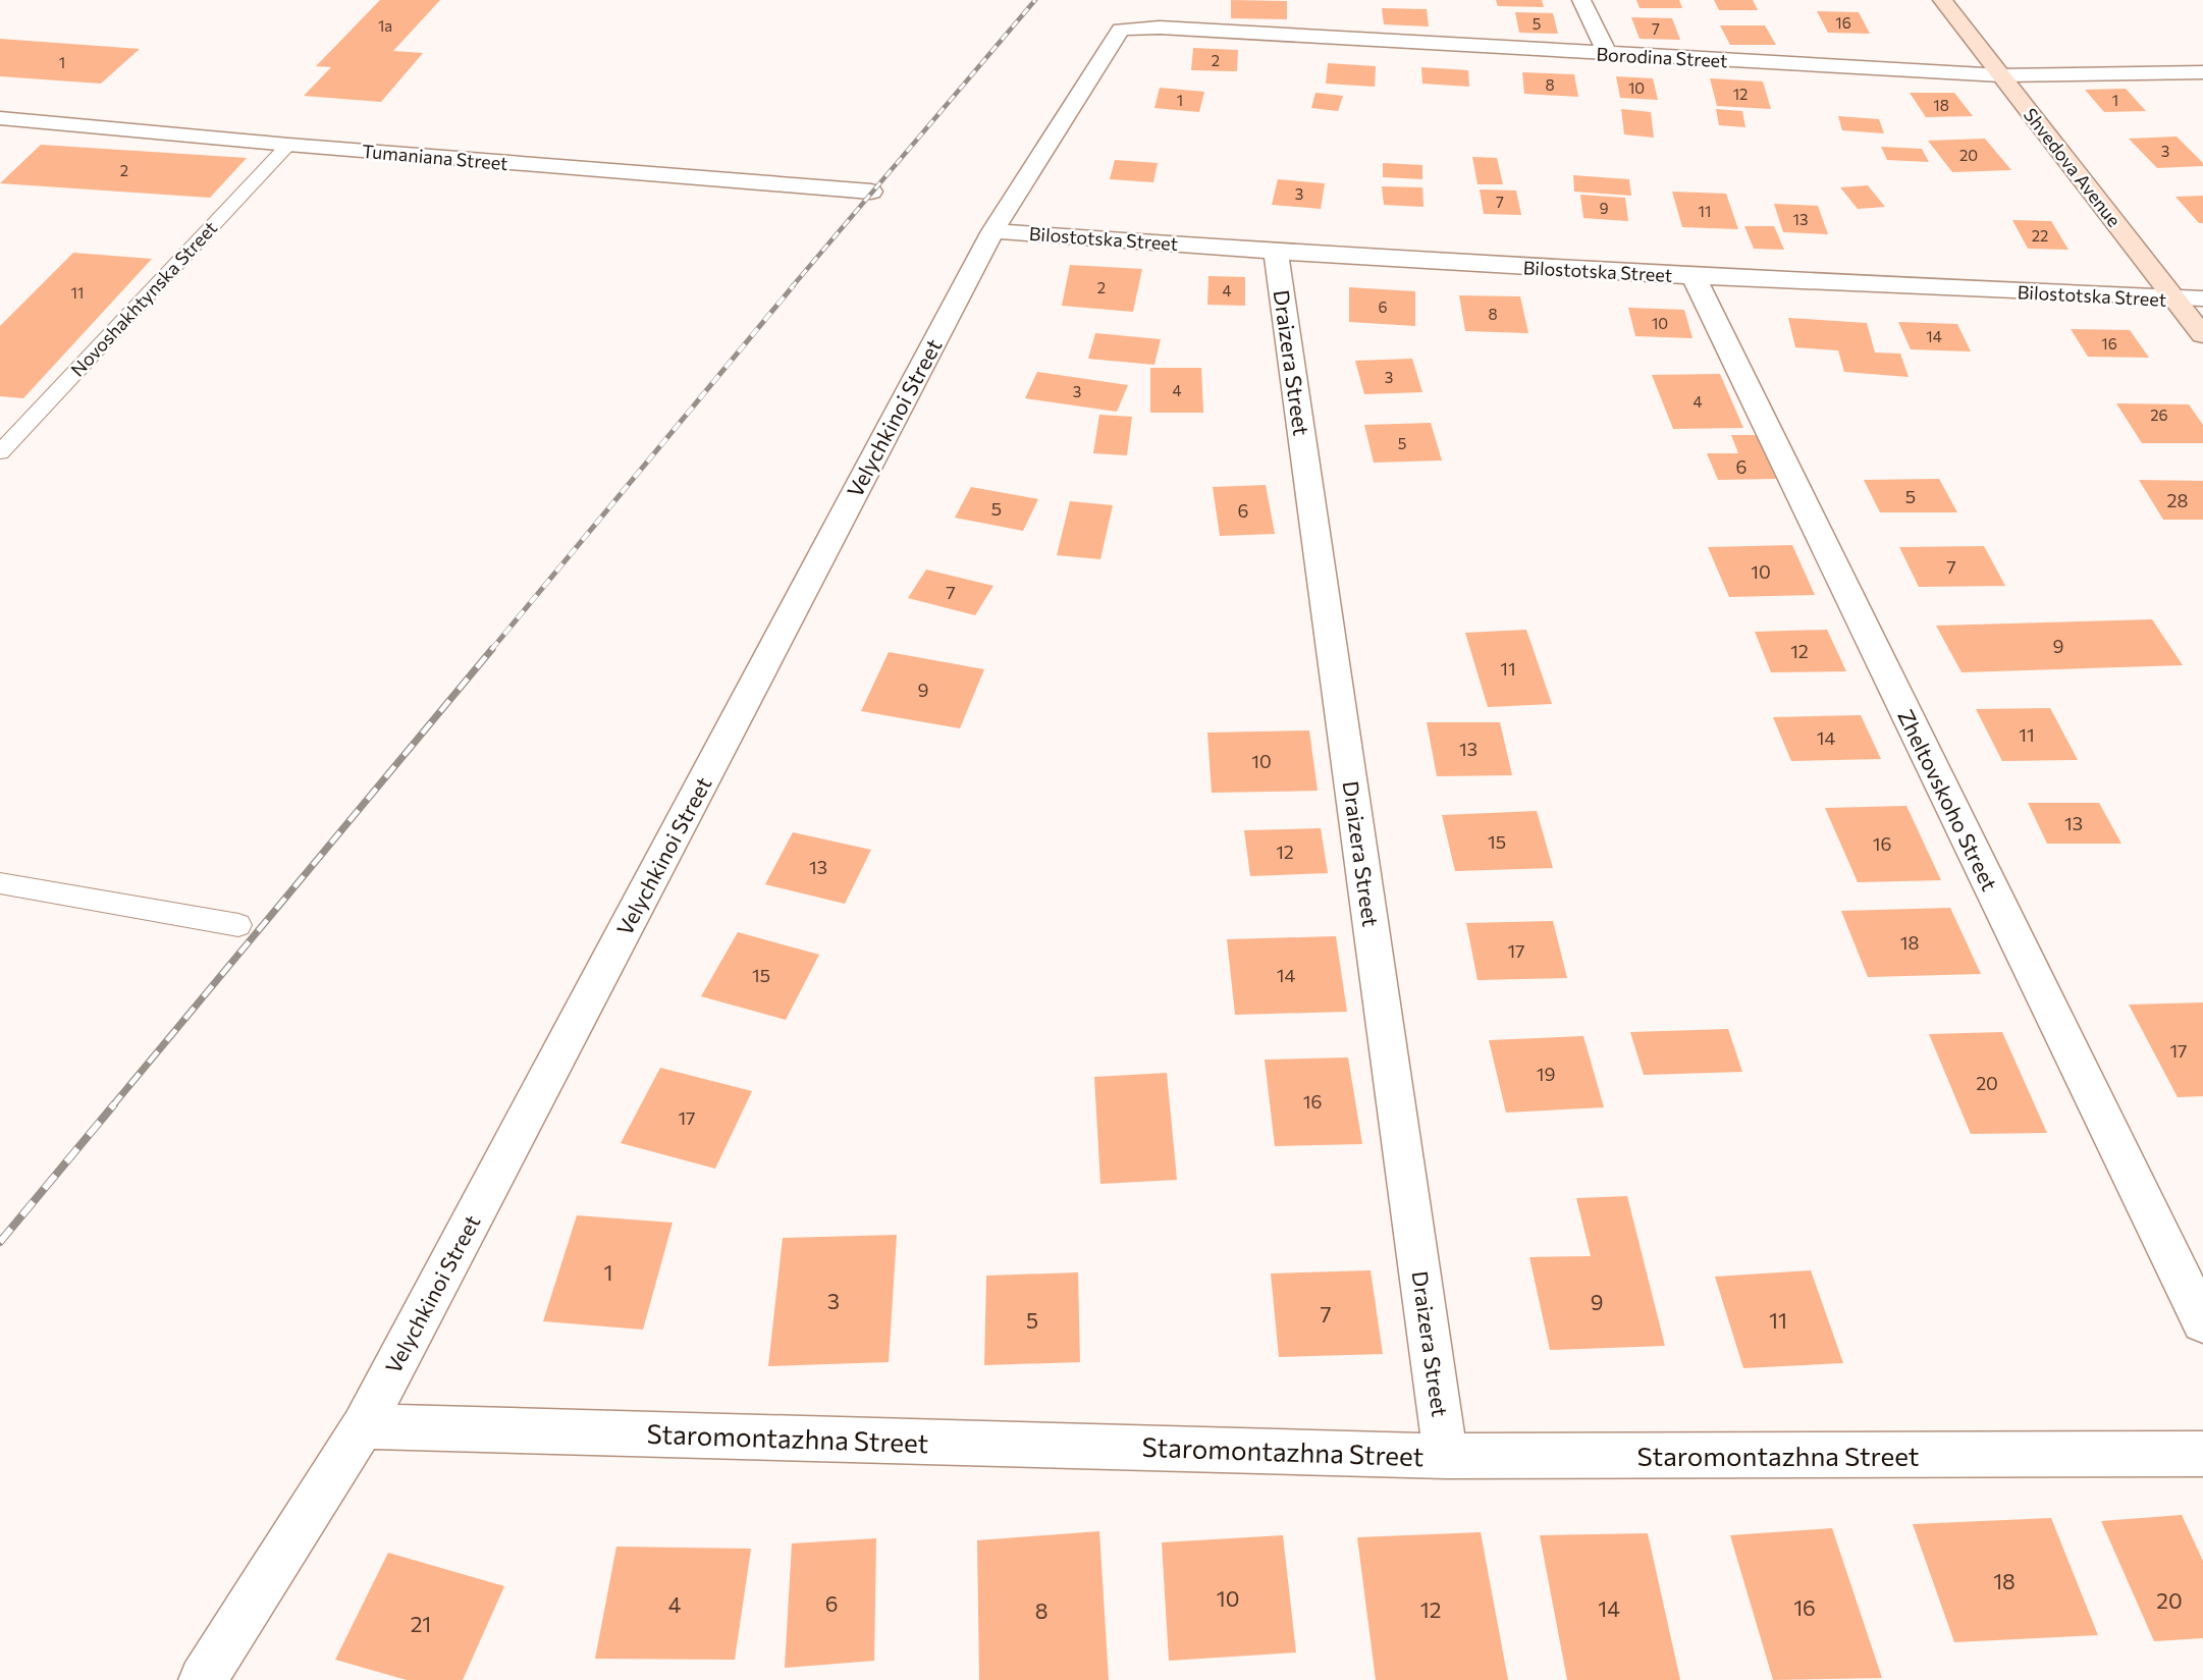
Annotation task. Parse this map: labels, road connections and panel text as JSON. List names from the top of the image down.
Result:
{
  "streets": {
    "street": [
      "Borodina Street",
      "Tumaniana Street",
      "Shvedova Avenue",
      "Bilostotska Street",
      "Draizera Street",
      "Velychkinoi Street",
      "Zheltovskoho Street",
      "Staromontazhna Street"
    ],
    "lane": ["Novoshakhtynska Street"]
  },
  "crossings": [
    ["Borodina Street", "Shvedova Avenue"],
    ["Borodina Street", "Velychkinoi Street"],
    ["Tumaniana Street", "Novoshakhtynska Street"],
    ["Shvedova Avenue", "Bilostotska Street"],
    ["Bilostotska Street", "Draizera Street"],
    ["Bilostotska Street", "Velychkinoi Street"],
    ["Bilostotska Street", "Zheltovskoho Street"],
    ["Draizera Street", "Staromontazhna Street"],
    ["Velychkinoi Street", "Staromontazhna Street"]
  ],
  "house_numbers": [
    "16",
    "5",
    "1а",
    "7",
    "2",
    "1",
    "8",
    "10",
    "12",
    "1",
    "1",
    "18",
    "3",
    "20",
    "2",
    "3",
    "7",
    "9",
    "11",
    "13",
    "22",
    "2",
    "4",
    "11",
    "6",
    "8",
    "10",
    "14",
    "16",
    "3",
    "4",
    "3",
    "4",
    "26",
    "5",
    "6",
    "5",
    "28",
    "5",
    "6",
    "7",
    "10",
    "7",
    "9",
    "12",
    "11",
    "9",
    "11",
    "14",
    "13",
    "10",
    "13",
    "15",
    "16",
    "12",
    "13",
    "18",
    "17",
    "15",
    "14",
    "17",
    "19",
    "20",
    "16",
    "17",
    "1",
    "3",
    "9",
    "7",
    "5",
    "11",
    "18",
    "10",
    "20",
    "6",
    "4",
    "16",
    "14",
    "12",
    "8",
    "21"
  ]
}
